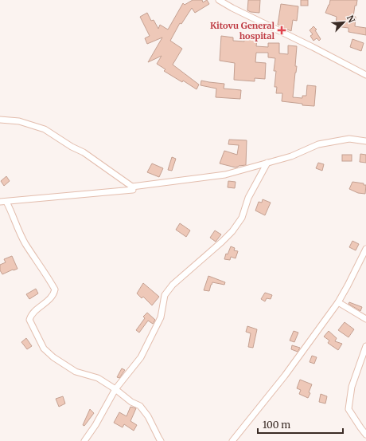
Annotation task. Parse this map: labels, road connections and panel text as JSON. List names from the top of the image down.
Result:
{
  "places": {
    "health": ["Kitovu General hospital"]
  },
  "scale_bar": "100 m",
  "north": "top right"
}
